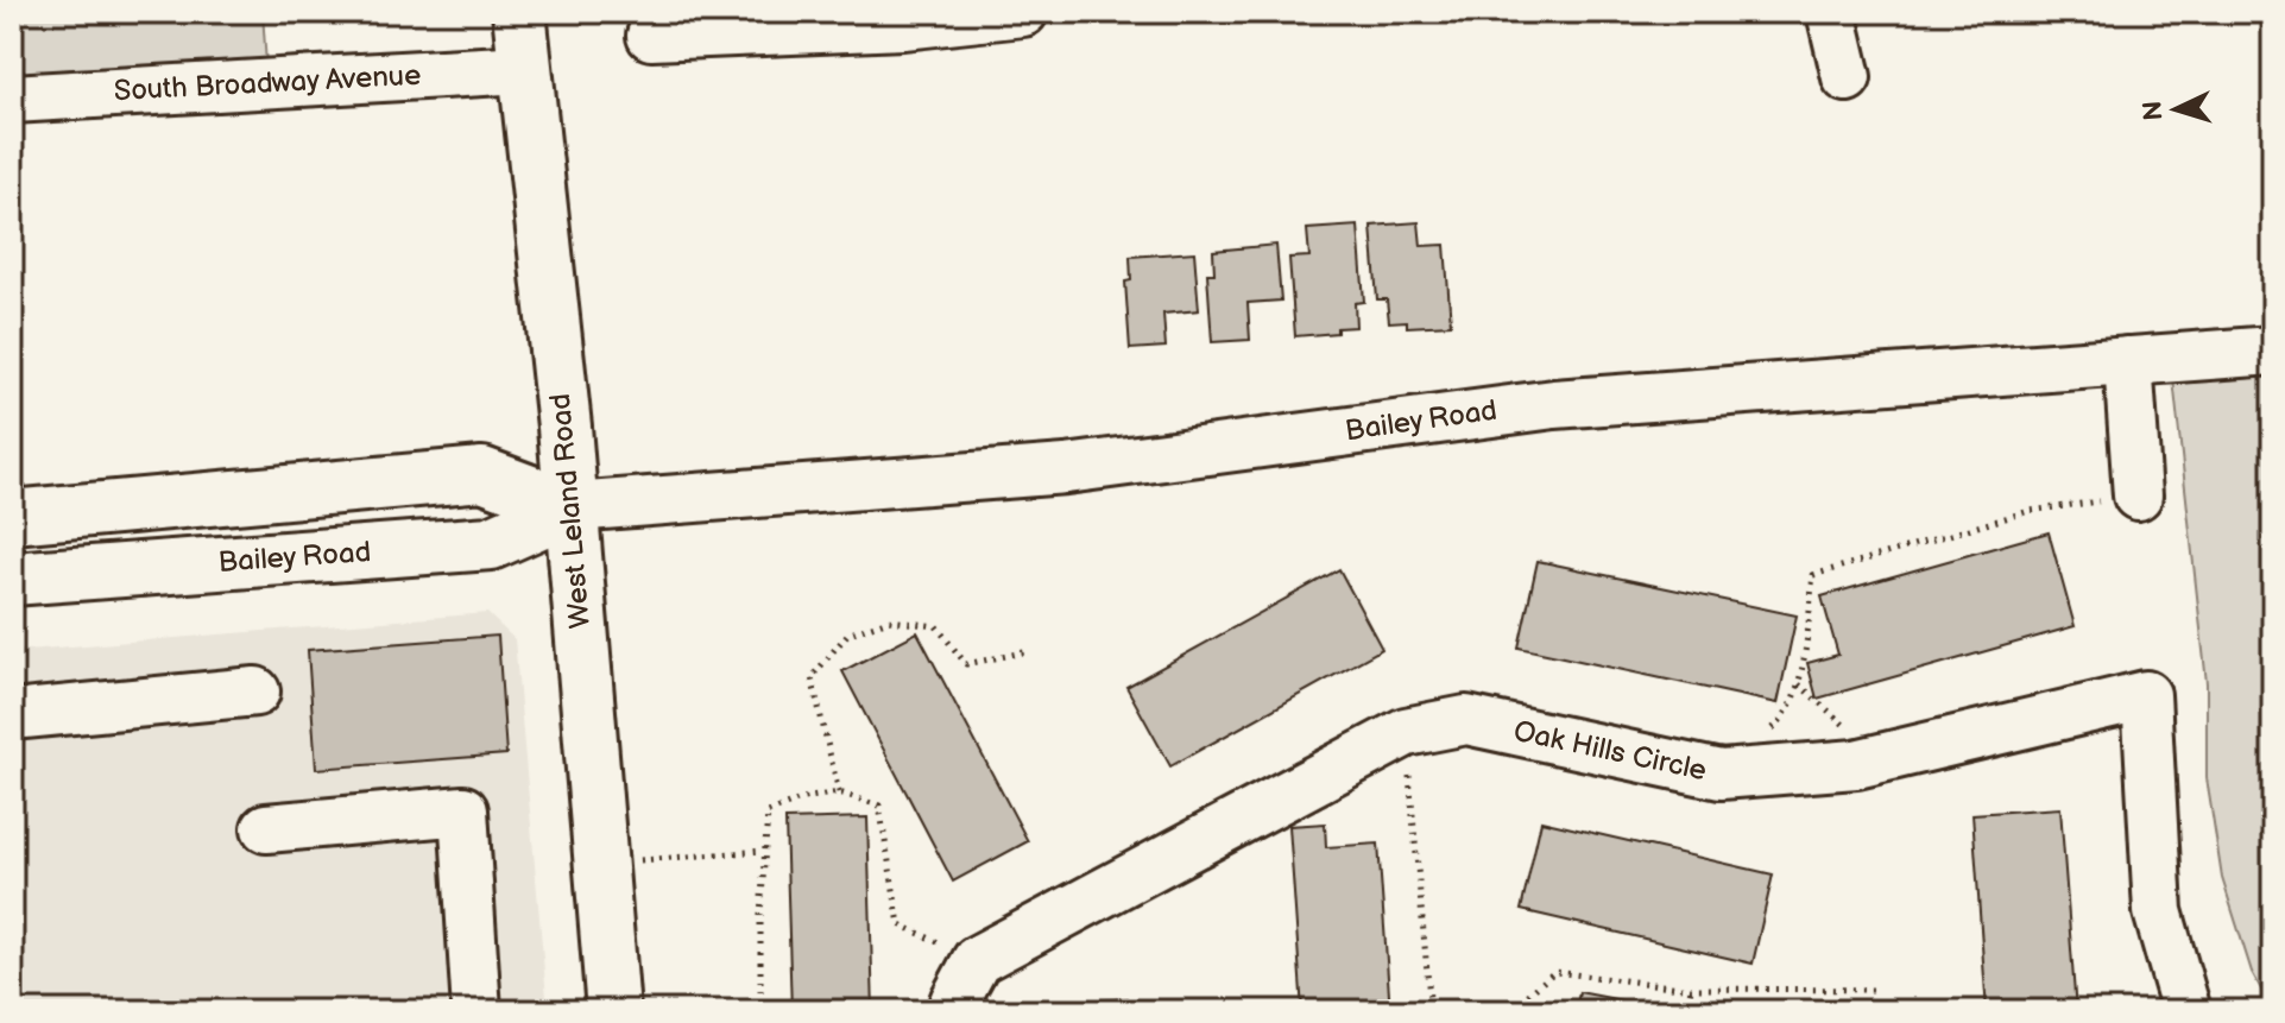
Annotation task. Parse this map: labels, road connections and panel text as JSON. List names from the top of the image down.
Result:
{
  "streets": {
    "main road": ["Bailey Road", "West Leland Road"],
    "street": ["South Broadway Avenue", "Oak Hills Circle"]
  },
  "crossings": [
    ["South Broadway Avenue", "West Leland Road"],
    ["Bailey Road", "West Leland Road"]
  ],
  "north": "left"
}
